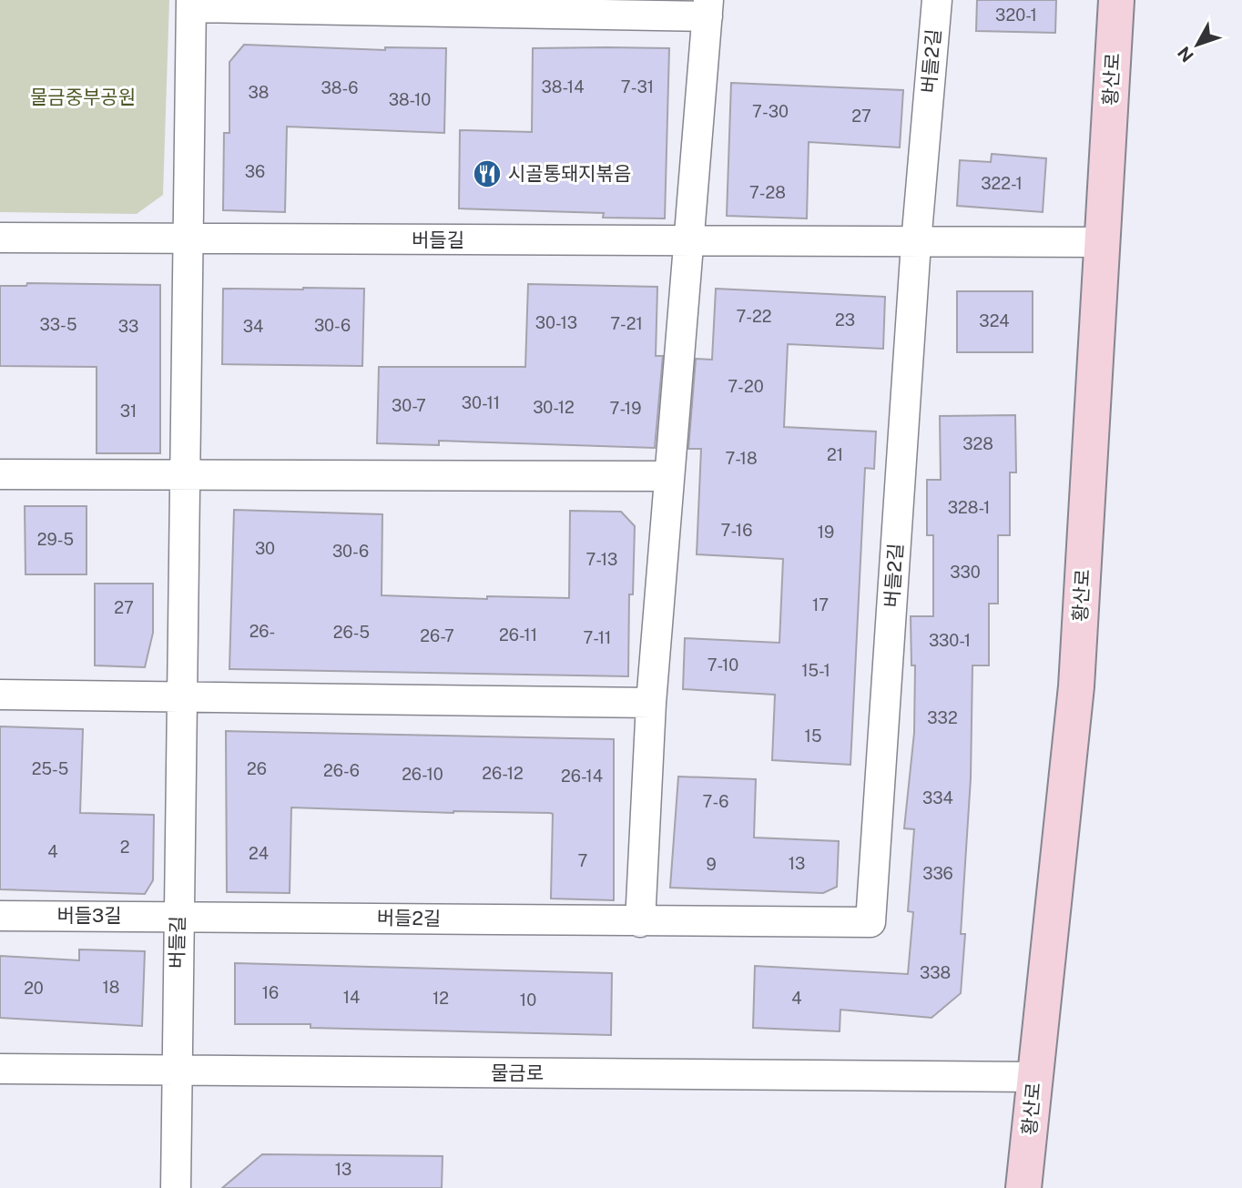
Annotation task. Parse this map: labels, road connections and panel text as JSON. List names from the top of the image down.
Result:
{
  "streets": {
    "main road": ["황산로"],
    "street": [
      "버들2길",
      "버들길",
      "버들3길",
      "물금로"
    ]
  },
  "crossings": [
    ["버들2길", "버들길"],
    ["버들2길", "버들3길"],
    ["황산로", "버들길"],
    ["황산로", "물금로"],
    ["버들길", "버들3길"],
    ["버들길", "물금로"]
  ],
  "parks": ["물금중부공원"],
  "places": {
    "restaurant": ["시골통돼지볶음"]
  },
  "house_numbers": [
    "320-1",
    "38-14",
    "7-31",
    "38-6",
    "38",
    "38-10",
    "7-30",
    "27",
    "36",
    "322-1",
    "7-28",
    "7-22",
    "23",
    "324",
    "30-13",
    "7-21",
    "33-5",
    "30-6",
    "33",
    "34",
    "7-20",
    "30-11",
    "30-7",
    "30-12",
    "7-19",
    "31",
    "328",
    "21",
    "7-18",
    "328-1",
    "7-16",
    "19",
    "29-5",
    "30",
    "30-6",
    "7-13",
    "330",
    "17",
    "27",
    "26-",
    "26-5",
    "26-11",
    "26-7",
    "7-11",
    "330-1",
    "7-10",
    "15-1",
    "332",
    "15",
    "25-5",
    "26",
    "26-6",
    "26-12",
    "26-10",
    "26-14",
    "334",
    "7-6",
    "2",
    "4",
    "24",
    "7",
    "13",
    "9",
    "336",
    "338",
    "18",
    "20",
    "16",
    "14",
    "12",
    "4",
    "10",
    "13"
  ],
  "north": "bottom left"
}
